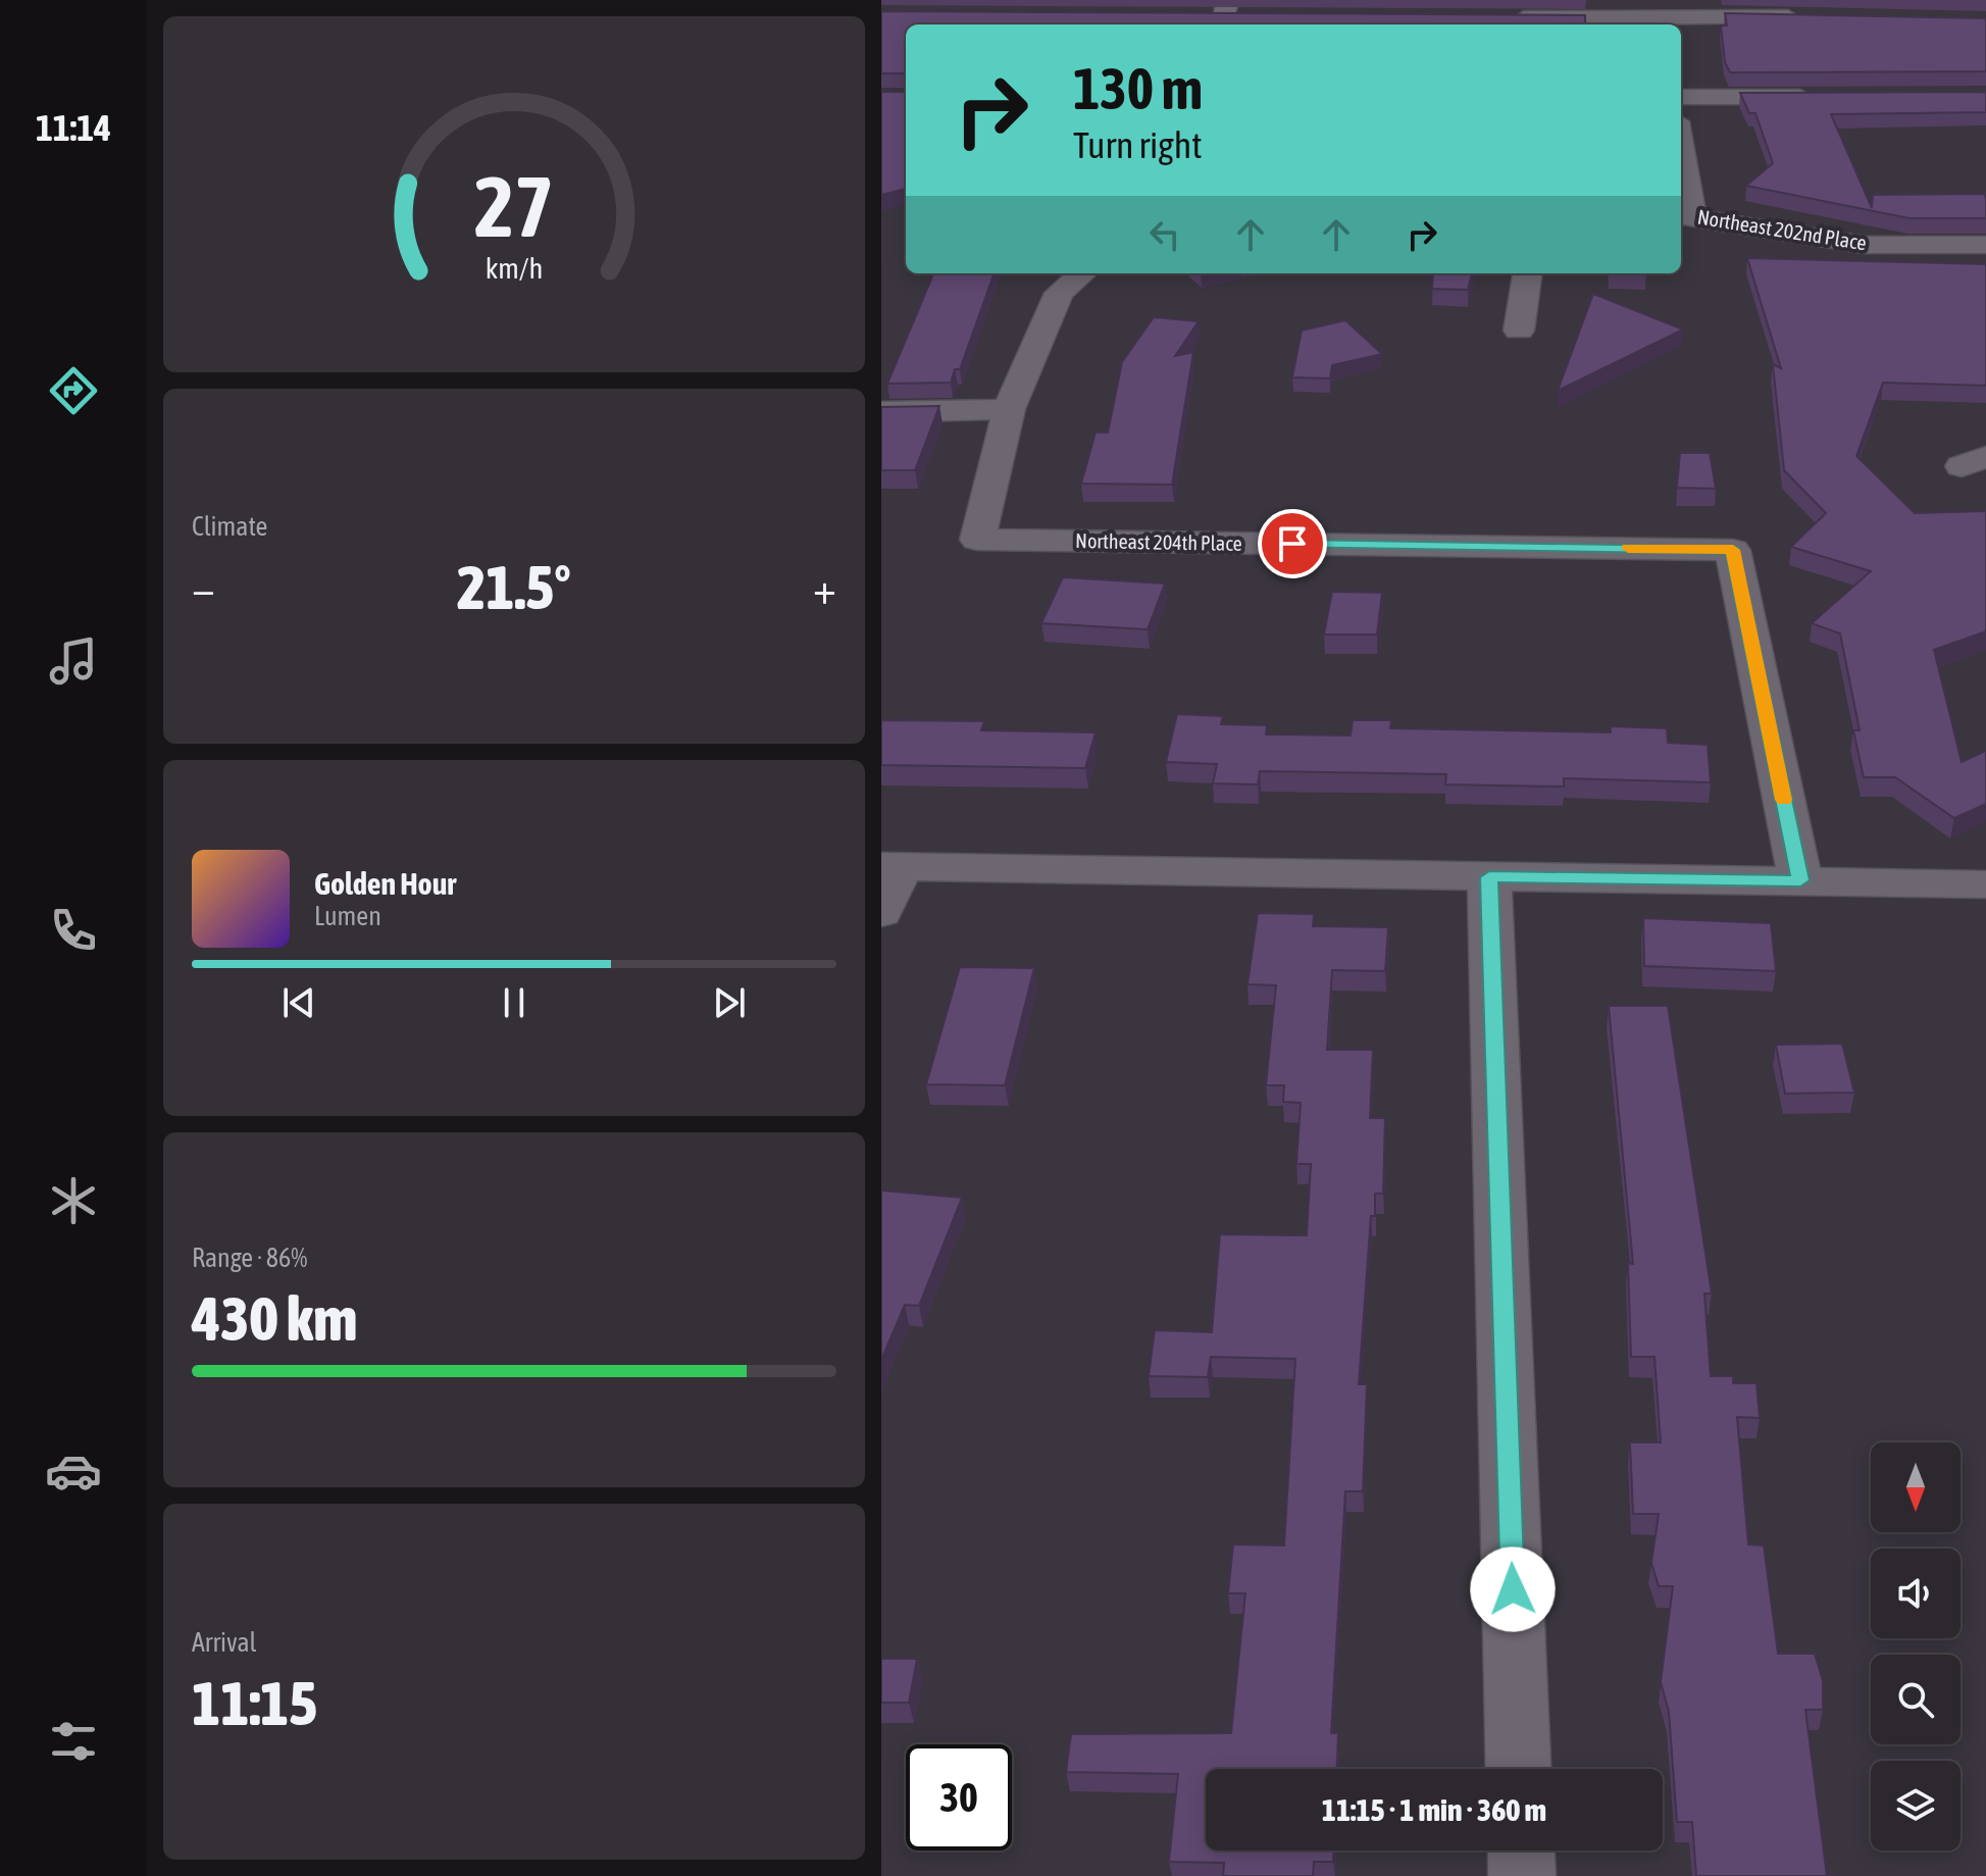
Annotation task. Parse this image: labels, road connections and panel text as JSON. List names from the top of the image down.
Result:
{
  "streets": {
    "street": ["Northeast 202nd Place", "Northeast 204th Place"]
  },
  "north": "bottom",
  "page": {
    "tabs": "11:14",
    "turn": ["130 m", "Turn right"],
    "tile": [
      "Climate",
      ["Range · 86%", "430 km"],
      ["Arrival", "11:15"]
    ],
    "heat": ["−", "21.5°", "+"],
    "song": ["Golden Hour", "Lumen"],
    "limit": "30",
    "trip": "11:15 · 1 min · 360 m",
    "gauge": ["27", "km/h"]
  }
}
